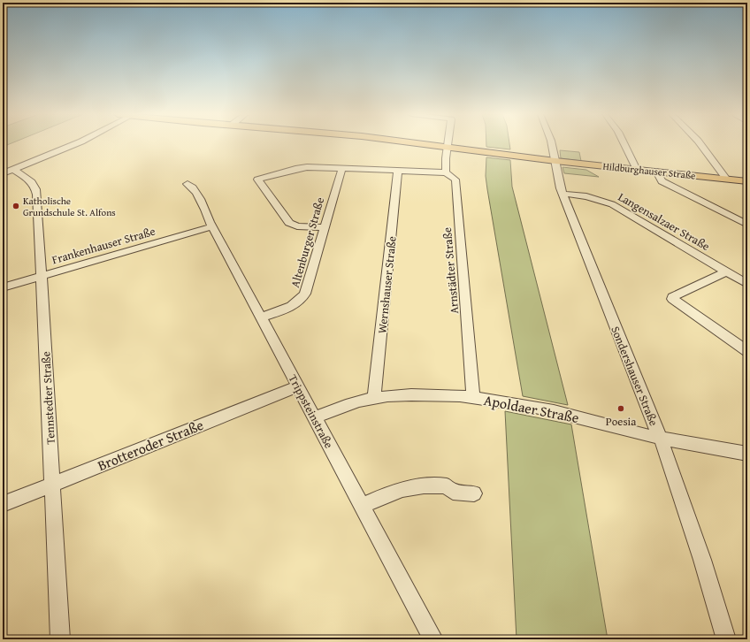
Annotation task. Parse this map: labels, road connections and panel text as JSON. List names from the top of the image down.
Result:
{
  "streets": {
    "main road": ["Hildburghauser Straße"],
    "street": [
      "Langensalzaer Straße",
      "Altenburger Straße",
      "Frankenhauser Straße",
      "Arnstädter Straße",
      "Wernshauser Straße",
      "Sondershauser Straße",
      "Tennstedter Straße",
      "Apoldaer Straße",
      "Trippsteinstraße",
      "Brotteroder Straße"
    ]
  },
  "crossings": [
    ["Hildburghauser Straße", "Sondershauser Straße"],
    ["Langensalzaer Straße", "Sondershauser Straße"],
    ["Altenburger Straße", "Trippsteinstraße"],
    ["Frankenhauser Straße", "Tennstedter Straße"],
    ["Frankenhauser Straße", "Trippsteinstraße"],
    ["Arnstädter Straße", "Apoldaer Straße"],
    ["Wernshauser Straße", "Apoldaer Straße"],
    ["Sondershauser Straße", "Apoldaer Straße"],
    ["Tennstedter Straße", "Brotteroder Straße"],
    ["Apoldaer Straße", "Trippsteinstraße"],
    ["Trippsteinstraße", "Brotteroder Straße"]
  ],
  "places": ["Katholische Grundschule St. Alfons", "Poesia"]
}
